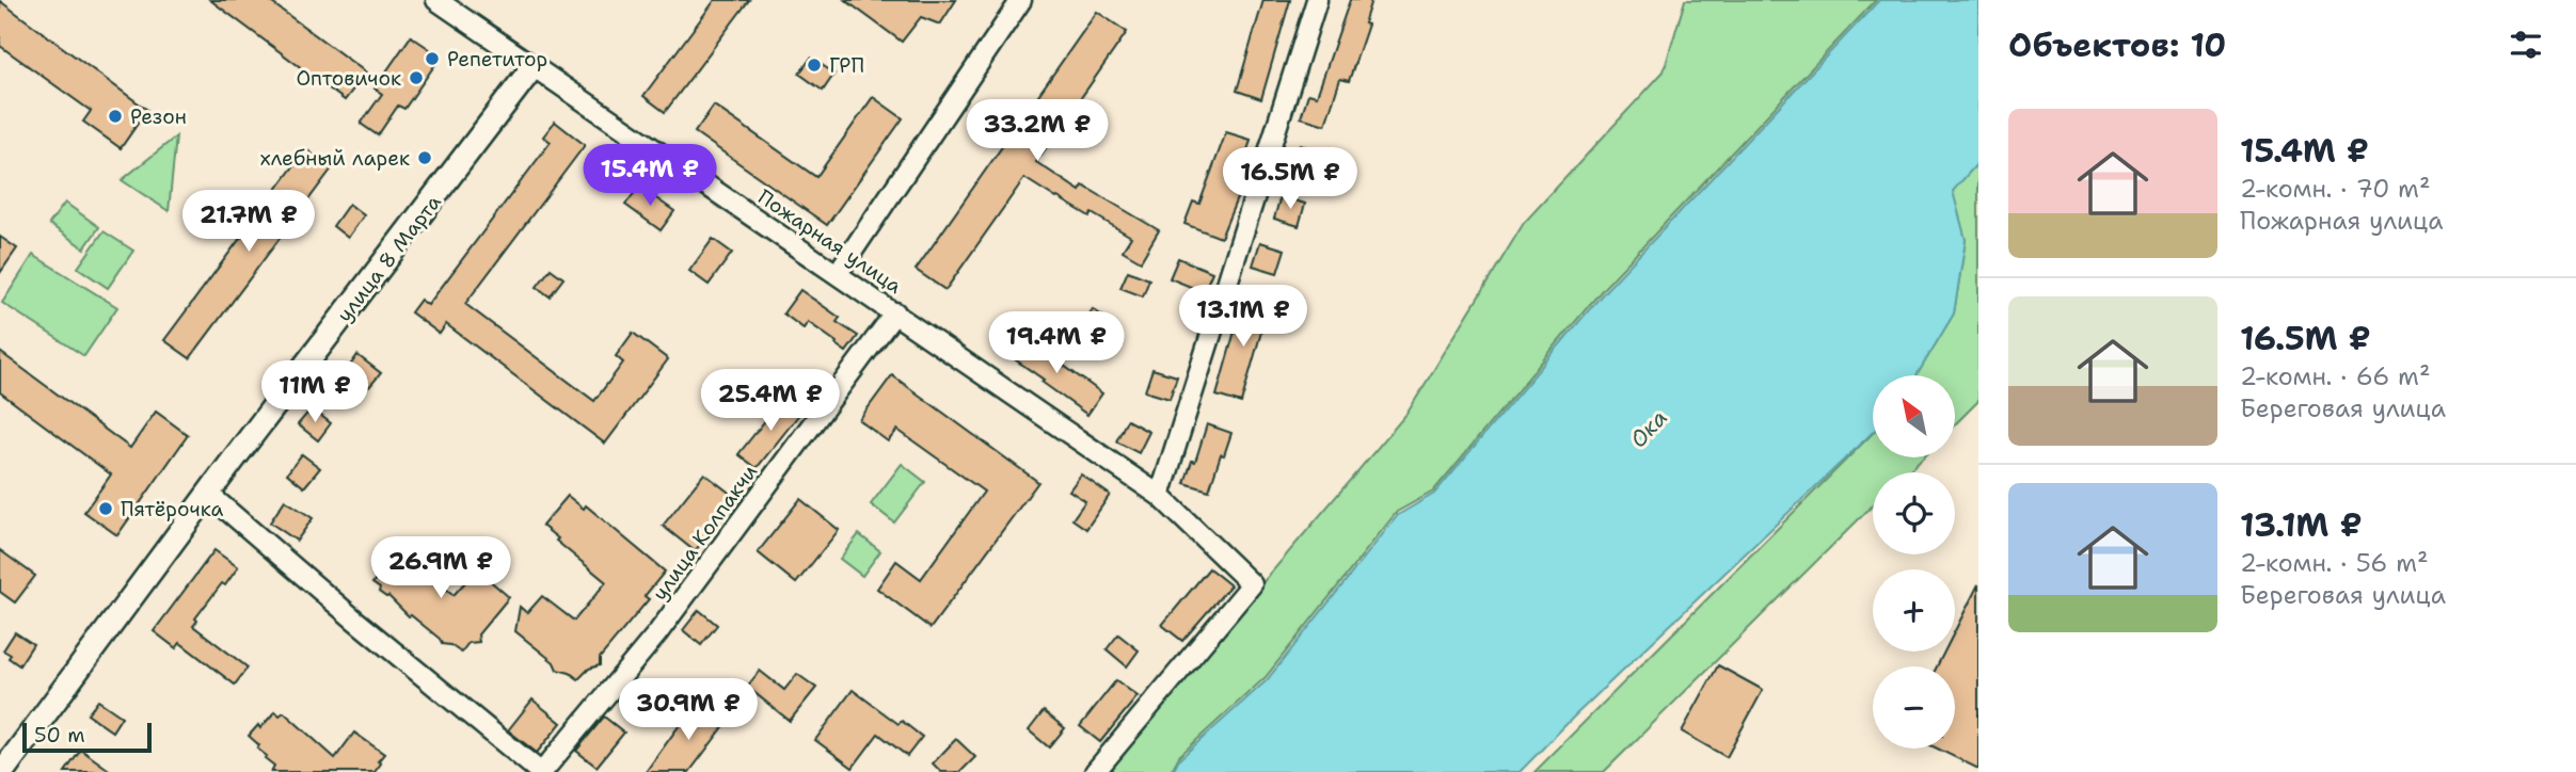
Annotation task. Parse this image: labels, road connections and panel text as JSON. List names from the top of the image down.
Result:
{
  "streets": {
    "street": ["Пожарная улица", "улица 8 Марта", "улица Колпакчи"]
  },
  "crossings": [
    ["Пожарная улица", "улица 8 Марта"],
    ["Пожарная улица", "улица Колпакчи"]
  ],
  "water": ["Ока"],
  "places": [
    "Репетитор",
    "ГРП",
    "Оптовичок",
    "Резон",
    "хлебный ларек",
    "Пятёрочка"
  ],
  "scale_bar": "50 m",
  "north": "top left",
  "page": {
    "heading": "Объектов: 10",
    "list": [
      {
        "name": "15.4M ₽",
        "note": "2-комн. · 70 m² · Пожарная улица"
      },
      {
        "name": "16.5M ₽",
        "note": "2-комн. · 66 m² · Береговая улица"
      },
      {
        "name": "13.1M ₽",
        "note": "2-комн. · 56 m² · Береговая улица"
      }
    ],
    "price": [
      "33.2M ₽",
      "15.4M ₽",
      "16.5M ₽",
      "21.7M ₽",
      "13.1M ₽",
      "19.4M ₽",
      "11M ₽",
      "25.4M ₽",
      "26.9M ₽",
      "30.9M ₽"
    ],
    "map_buttons": ["+", "−"],
    "scale": "50 m"
  }
}
